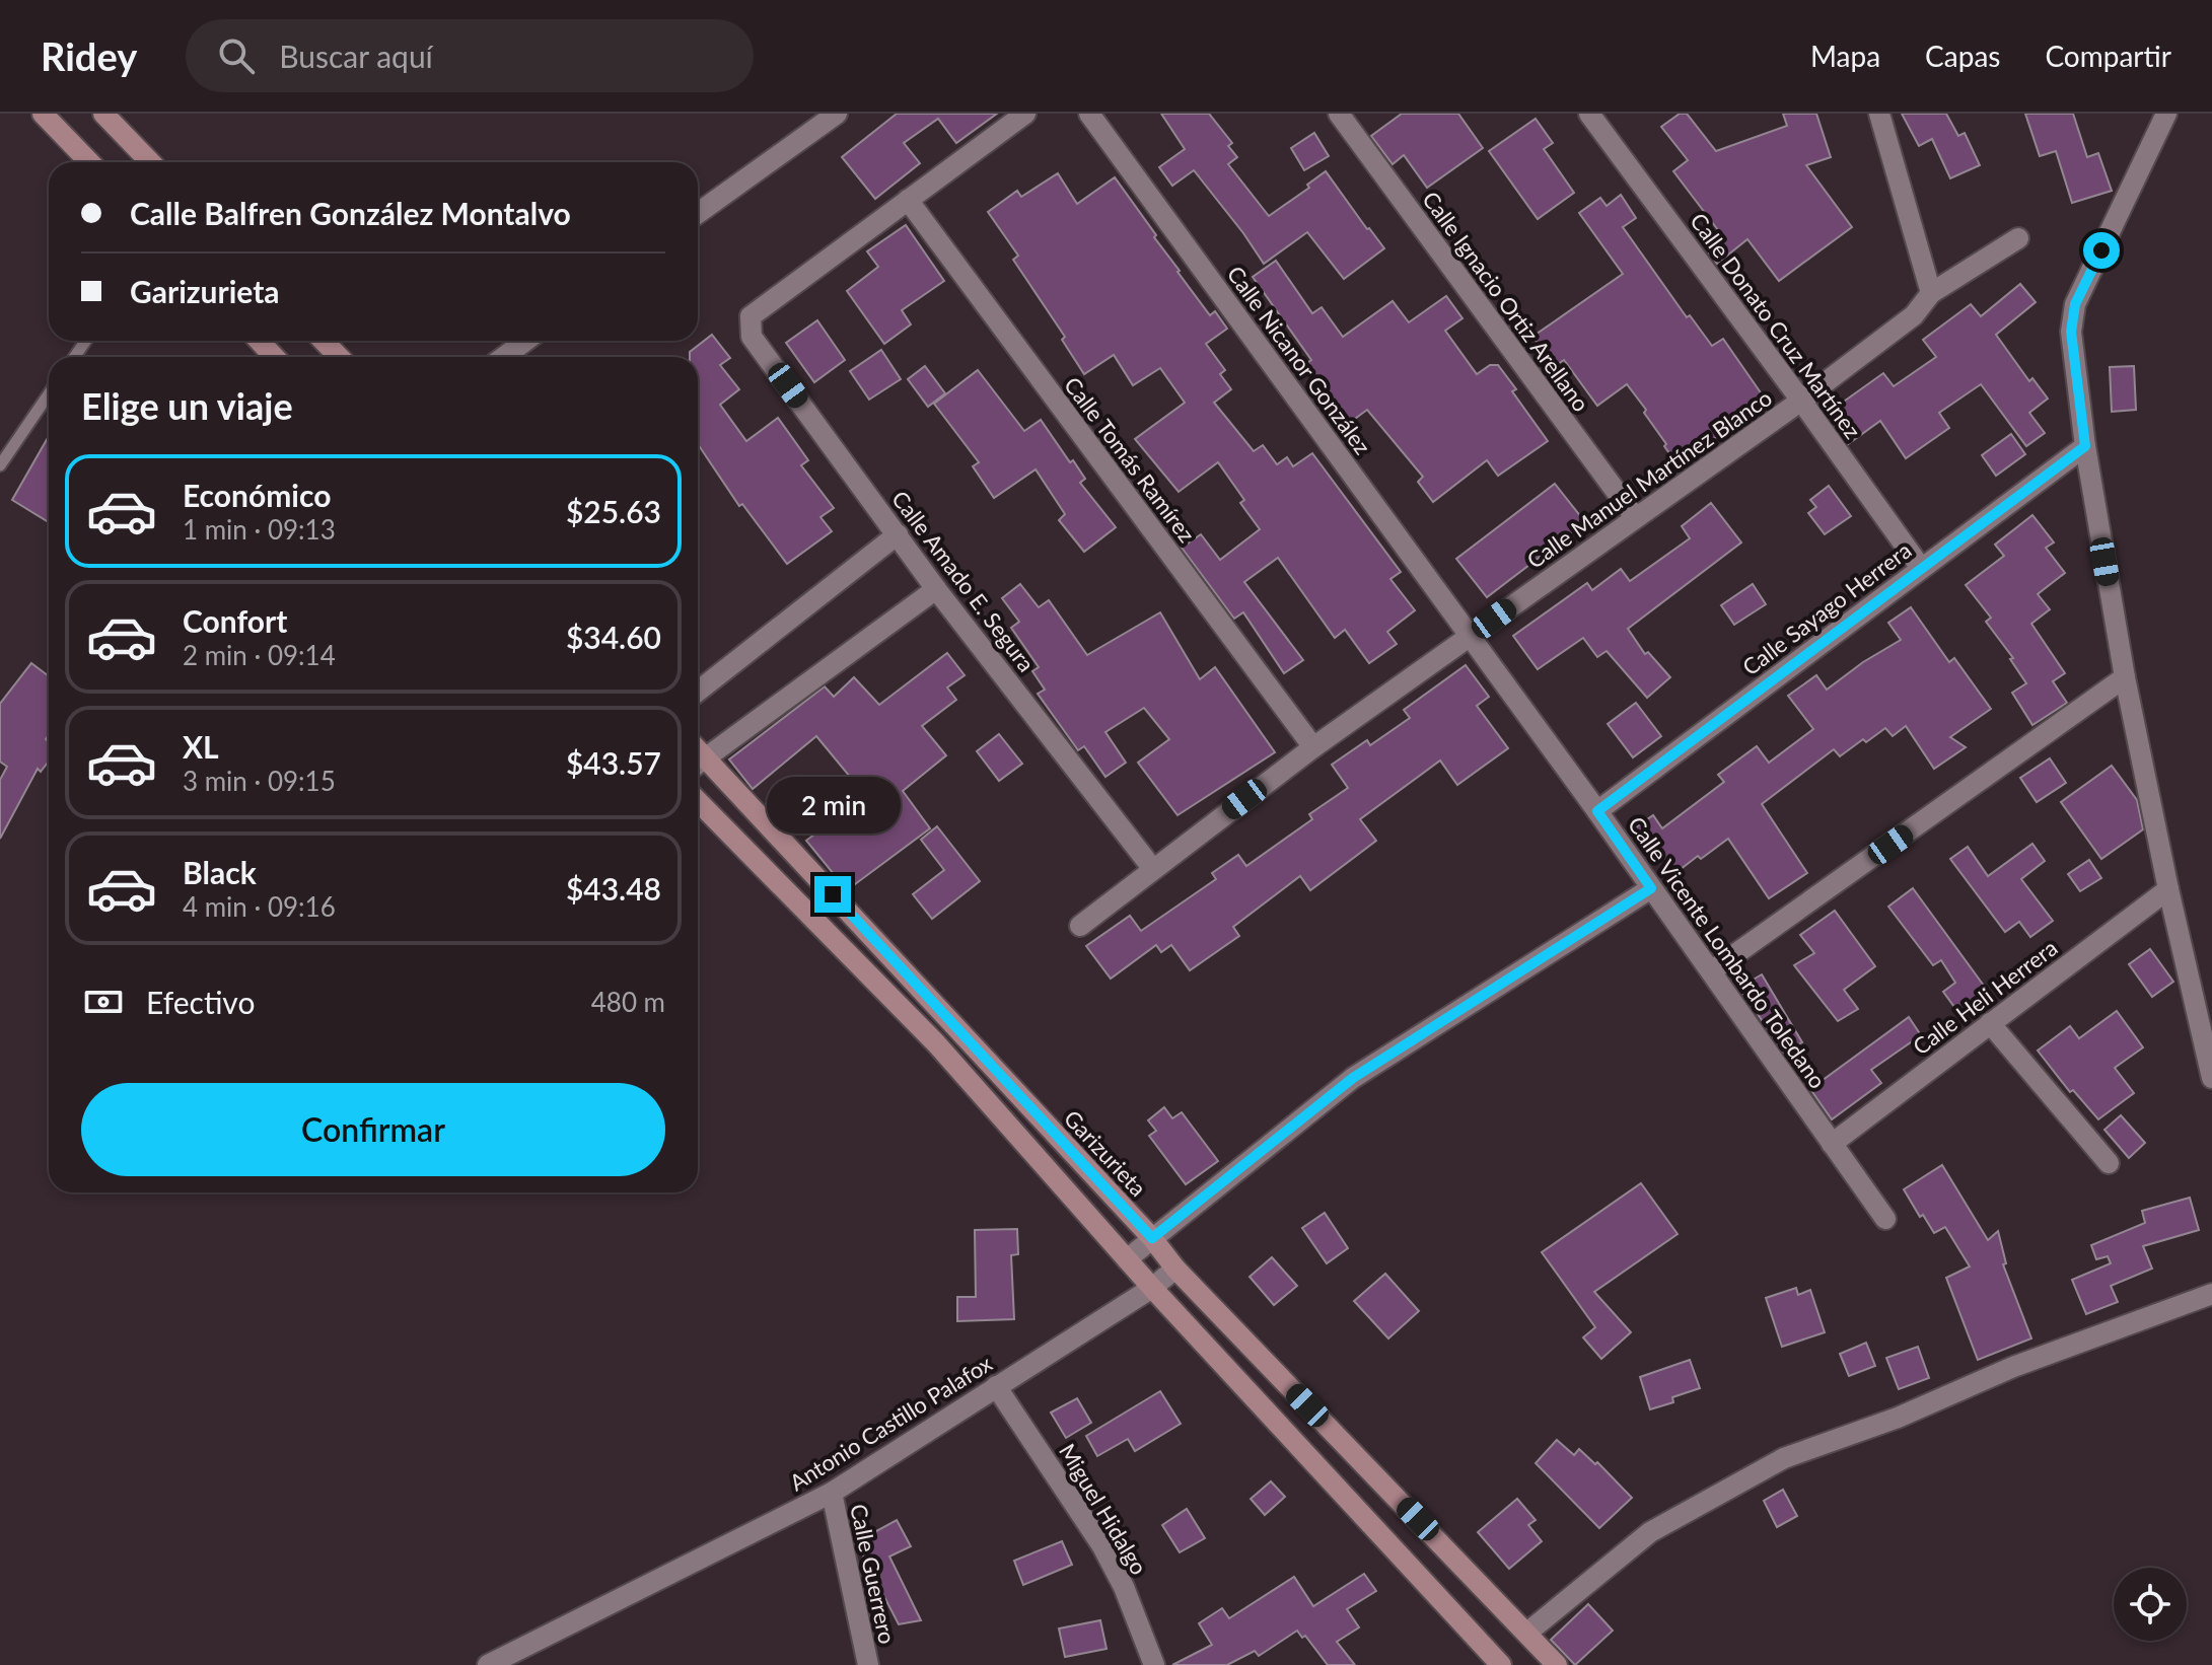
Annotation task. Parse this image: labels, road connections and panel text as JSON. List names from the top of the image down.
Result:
{
  "streets": {
    "main road": ["Garizurieta"],
    "street": [
      "Calle Ignacio Ortiz Arellano",
      "Calle Donato Cruz Martínez",
      "Calle Nicanor González",
      "Calle Tomás Ramírez",
      "Calle Manuel Martínez Blanco",
      "Calle Amado E. Segura",
      "Calle Sayago Herrera",
      "Calle Vicente Lombardo Toledano",
      "Calle Heli Herrera",
      "Antonio Castillo Palafox",
      "Miguel Hidalgo",
      "Calle Guerrero"
    ]
  },
  "crossings": [
    ["Calle Ignacio Ortiz Arellano", "Calle Manuel Martínez Blanco"],
    ["Calle Donato Cruz Martínez", "Calle Manuel Martínez Blanco"],
    ["Calle Donato Cruz Martínez", "Calle Sayago Herrera"],
    ["Calle Nicanor González", "Calle Manuel Martínez Blanco"],
    ["Calle Nicanor González", "Calle Vicente Lombardo Toledano"],
    ["Calle Tomás Ramírez", "Calle Manuel Martínez Blanco"],
    ["Calle Tomás Ramírez", "Calle Amado E. Segura"],
    ["Calle Manuel Martínez Blanco", "Calle Amado E. Segura"],
    ["Calle Manuel Martínez Blanco", "Calle Vicente Lombardo Toledano"],
    ["Calle Sayago Herrera", "Calle Vicente Lombardo Toledano"],
    ["Calle Vicente Lombardo Toledano", "Calle Heli Herrera"],
    ["Garizurieta", "Antonio Castillo Palafox"],
    ["Antonio Castillo Palafox", "Miguel Hidalgo"],
    ["Antonio Castillo Palafox", "Calle Guerrero"]
  ],
  "page": {
    "header": "Ridey",
    "search": "Buscar aquí",
    "nav": ["Mapa", "Capas", "Compartir"],
    "banner": ["Calle Balfren González Montalvo", "Garizurieta"],
    "heading": "Elige un viaje",
    "list": [
      {
        "name": "Económico",
        "note": "1 min · 09:13",
        "value": "$25.63"
      },
      {
        "name": "Confort",
        "note": "2 min · 09:14",
        "value": "$34.60"
      },
      {
        "name": "XL",
        "note": "3 min · 09:15",
        "value": "$43.57"
      },
      {
        "name": "Black",
        "note": "4 min · 09:16",
        "value": "$43.48"
      }
    ],
    "bubble": "2 min",
    "pay": ["Efectivo", "480 m"],
    "buttons": "Confirmar"
  }
}
